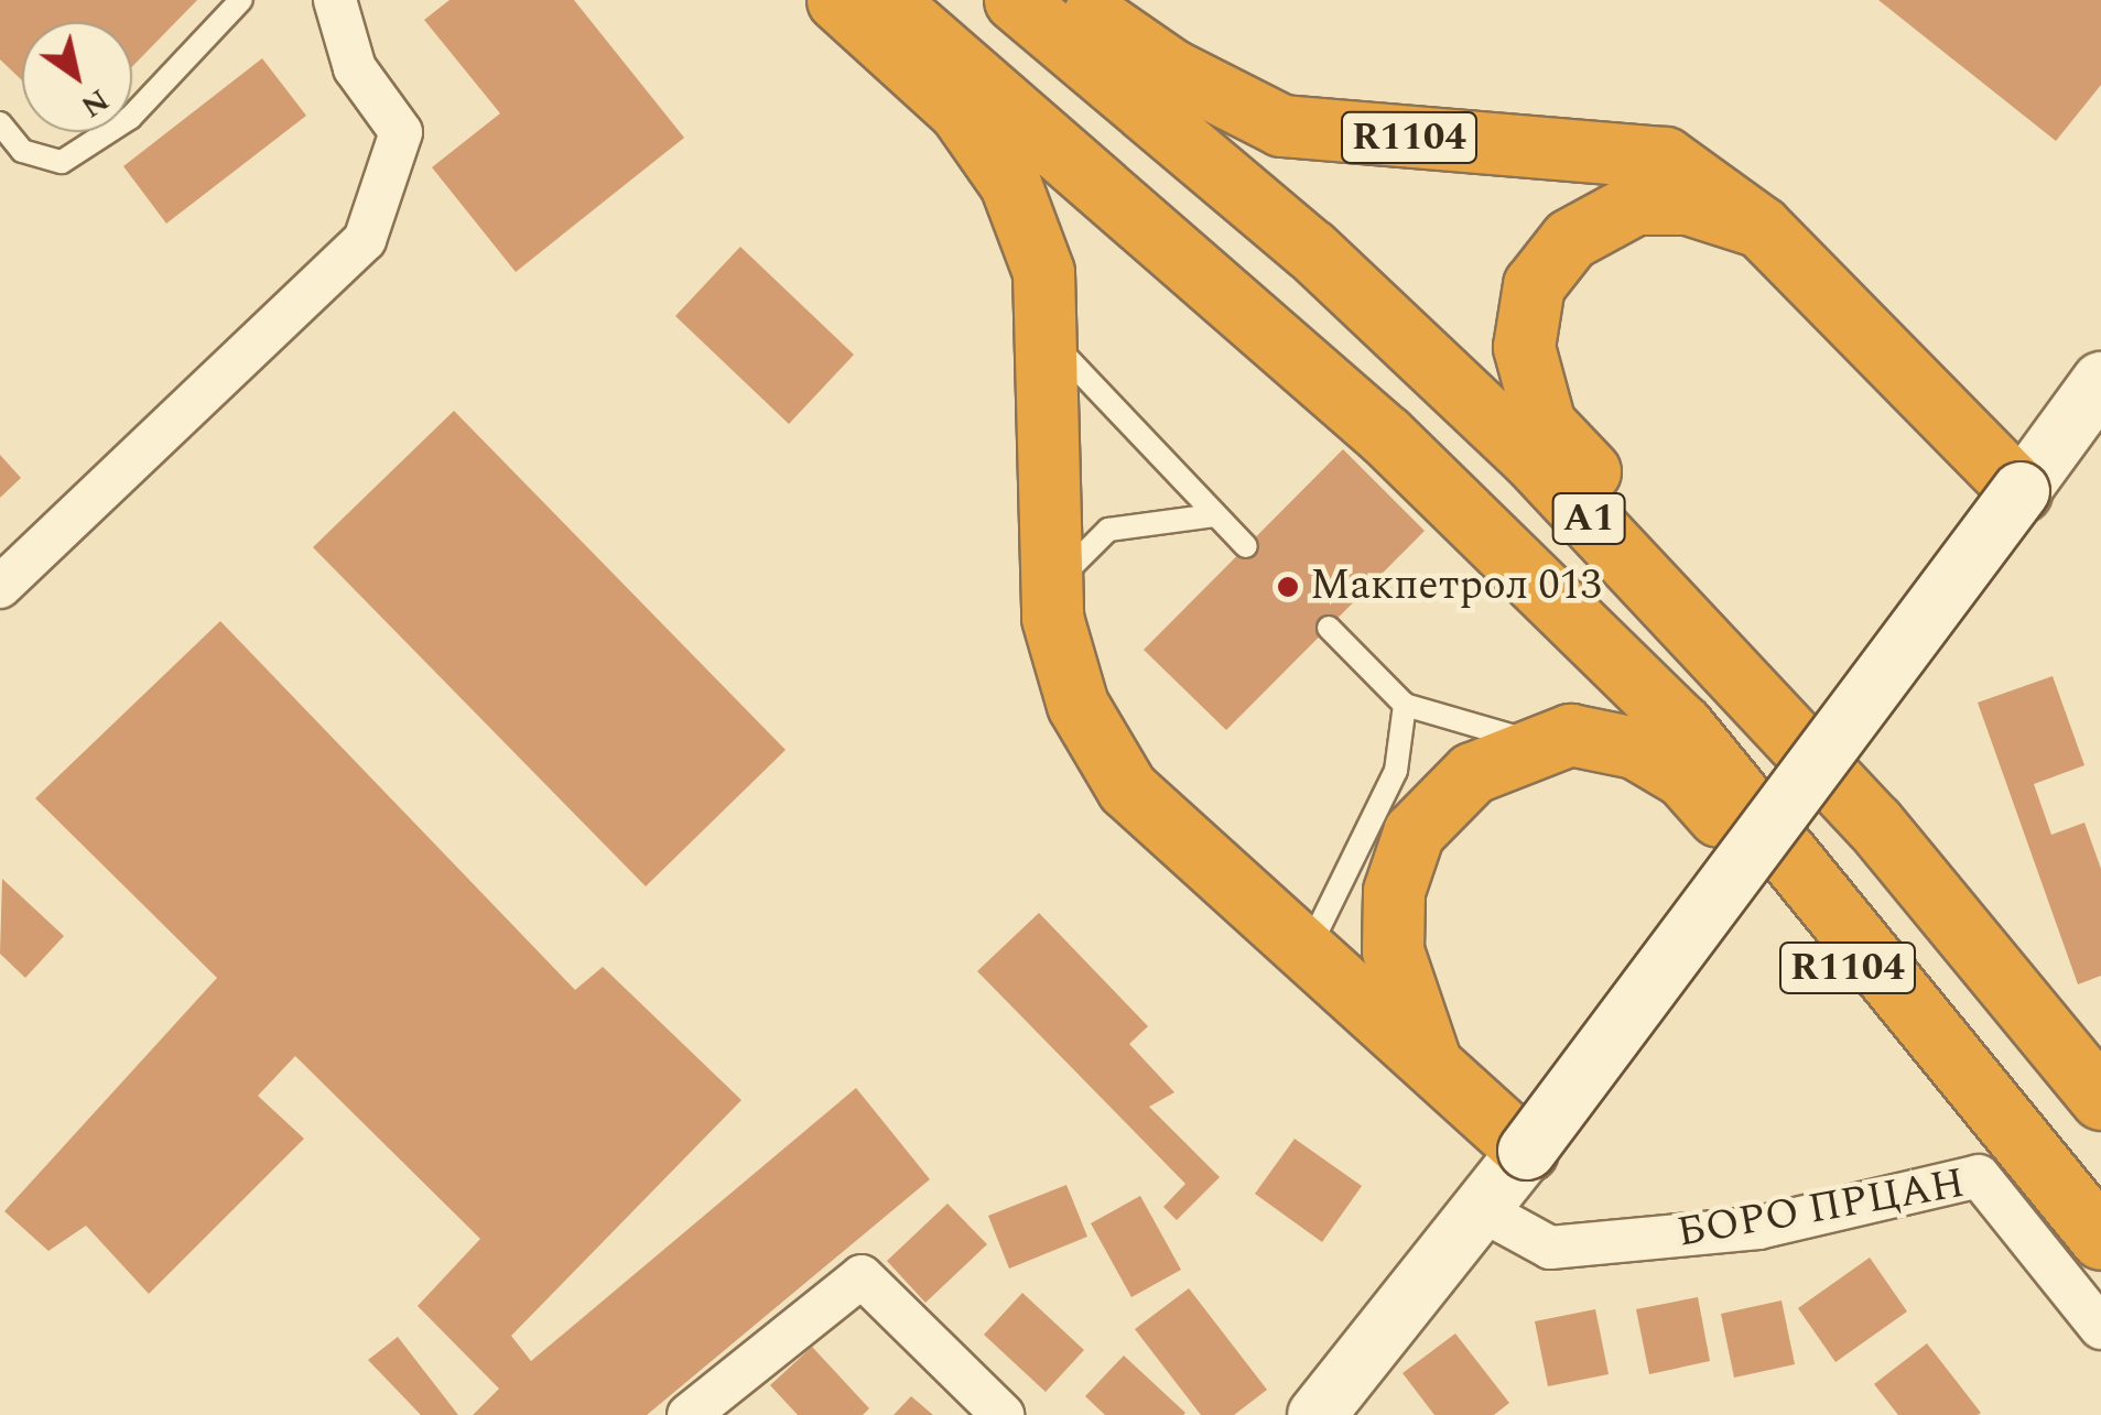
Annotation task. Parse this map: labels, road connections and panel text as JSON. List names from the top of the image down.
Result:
{
  "streets": {
    "highway": ["R1104", "A1"],
    "street": ["БОРО ПРЦАН"]
  },
  "places": ["Макпетрол 013"],
  "north": "bottom right"
}
